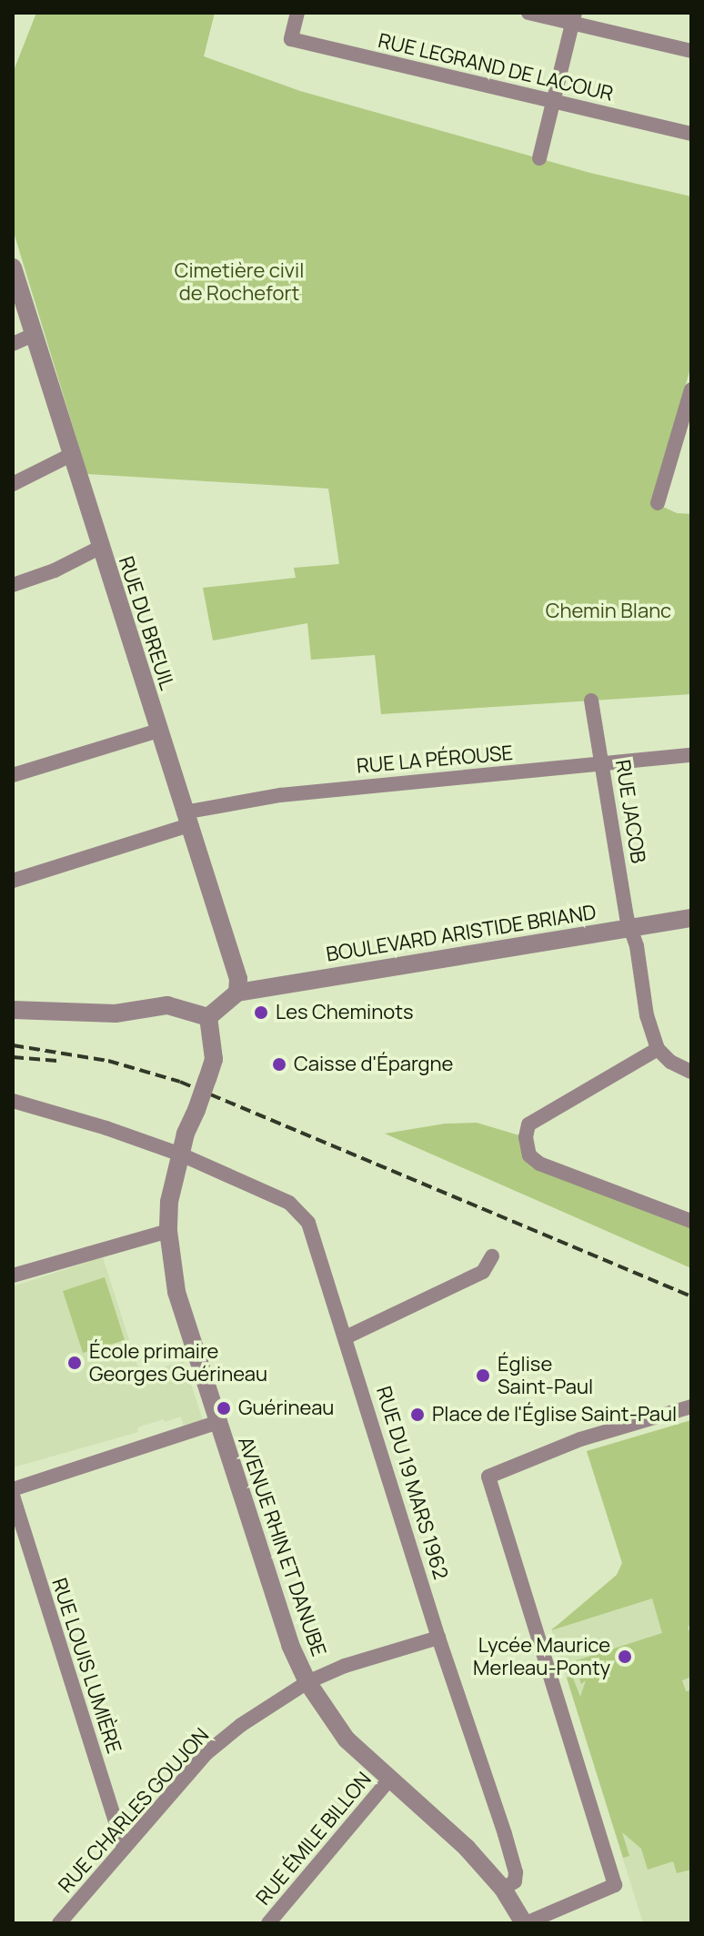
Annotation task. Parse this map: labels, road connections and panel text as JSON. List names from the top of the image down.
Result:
{
  "streets": {
    "street": [
      "RUE LEGRAND DE LACOUR",
      "RUE DU BREUIL",
      "RUE LA PÉROUSE",
      "RUE JACOB",
      "BOULEVARD ARISTIDE BRIAND",
      "RUE DU 19 MARS 1962",
      "AVENUE RHIN ET DANUBE",
      "RUE LOUIS LUMIÈRE",
      "RUE CHARLES GOUJON",
      "RUE ÉMILE BILLON"
    ]
  },
  "crossings": [
    ["RUE DU BREUIL", "RUE LA PÉROUSE"],
    ["RUE DU BREUIL", "BOULEVARD ARISTIDE BRIAND"],
    ["RUE LA PÉROUSE", "RUE JACOB"],
    ["RUE JACOB", "BOULEVARD ARISTIDE BRIAND"],
    ["RUE DU 19 MARS 1962", "AVENUE RHIN ET DANUBE"],
    ["RUE DU 19 MARS 1962", "RUE CHARLES GOUJON"],
    ["AVENUE RHIN ET DANUBE", "RUE CHARLES GOUJON"],
    ["AVENUE RHIN ET DANUBE", "RUE ÉMILE BILLON"],
    ["RUE LOUIS LUMIÈRE", "RUE CHARLES GOUJON"]
  ],
  "parks": ["Cimetière civil de Rochefort", "Chemin Blanc"],
  "places": [
    "Les Cheminots",
    "Caisse d'Épargne",
    "École primaire Georges Guérineau",
    "Église Saint-Paul",
    "Guérineau",
    "Place de l'Église Saint-Paul",
    "Lycée Maurice Merleau-Ponty"
  ]
}
